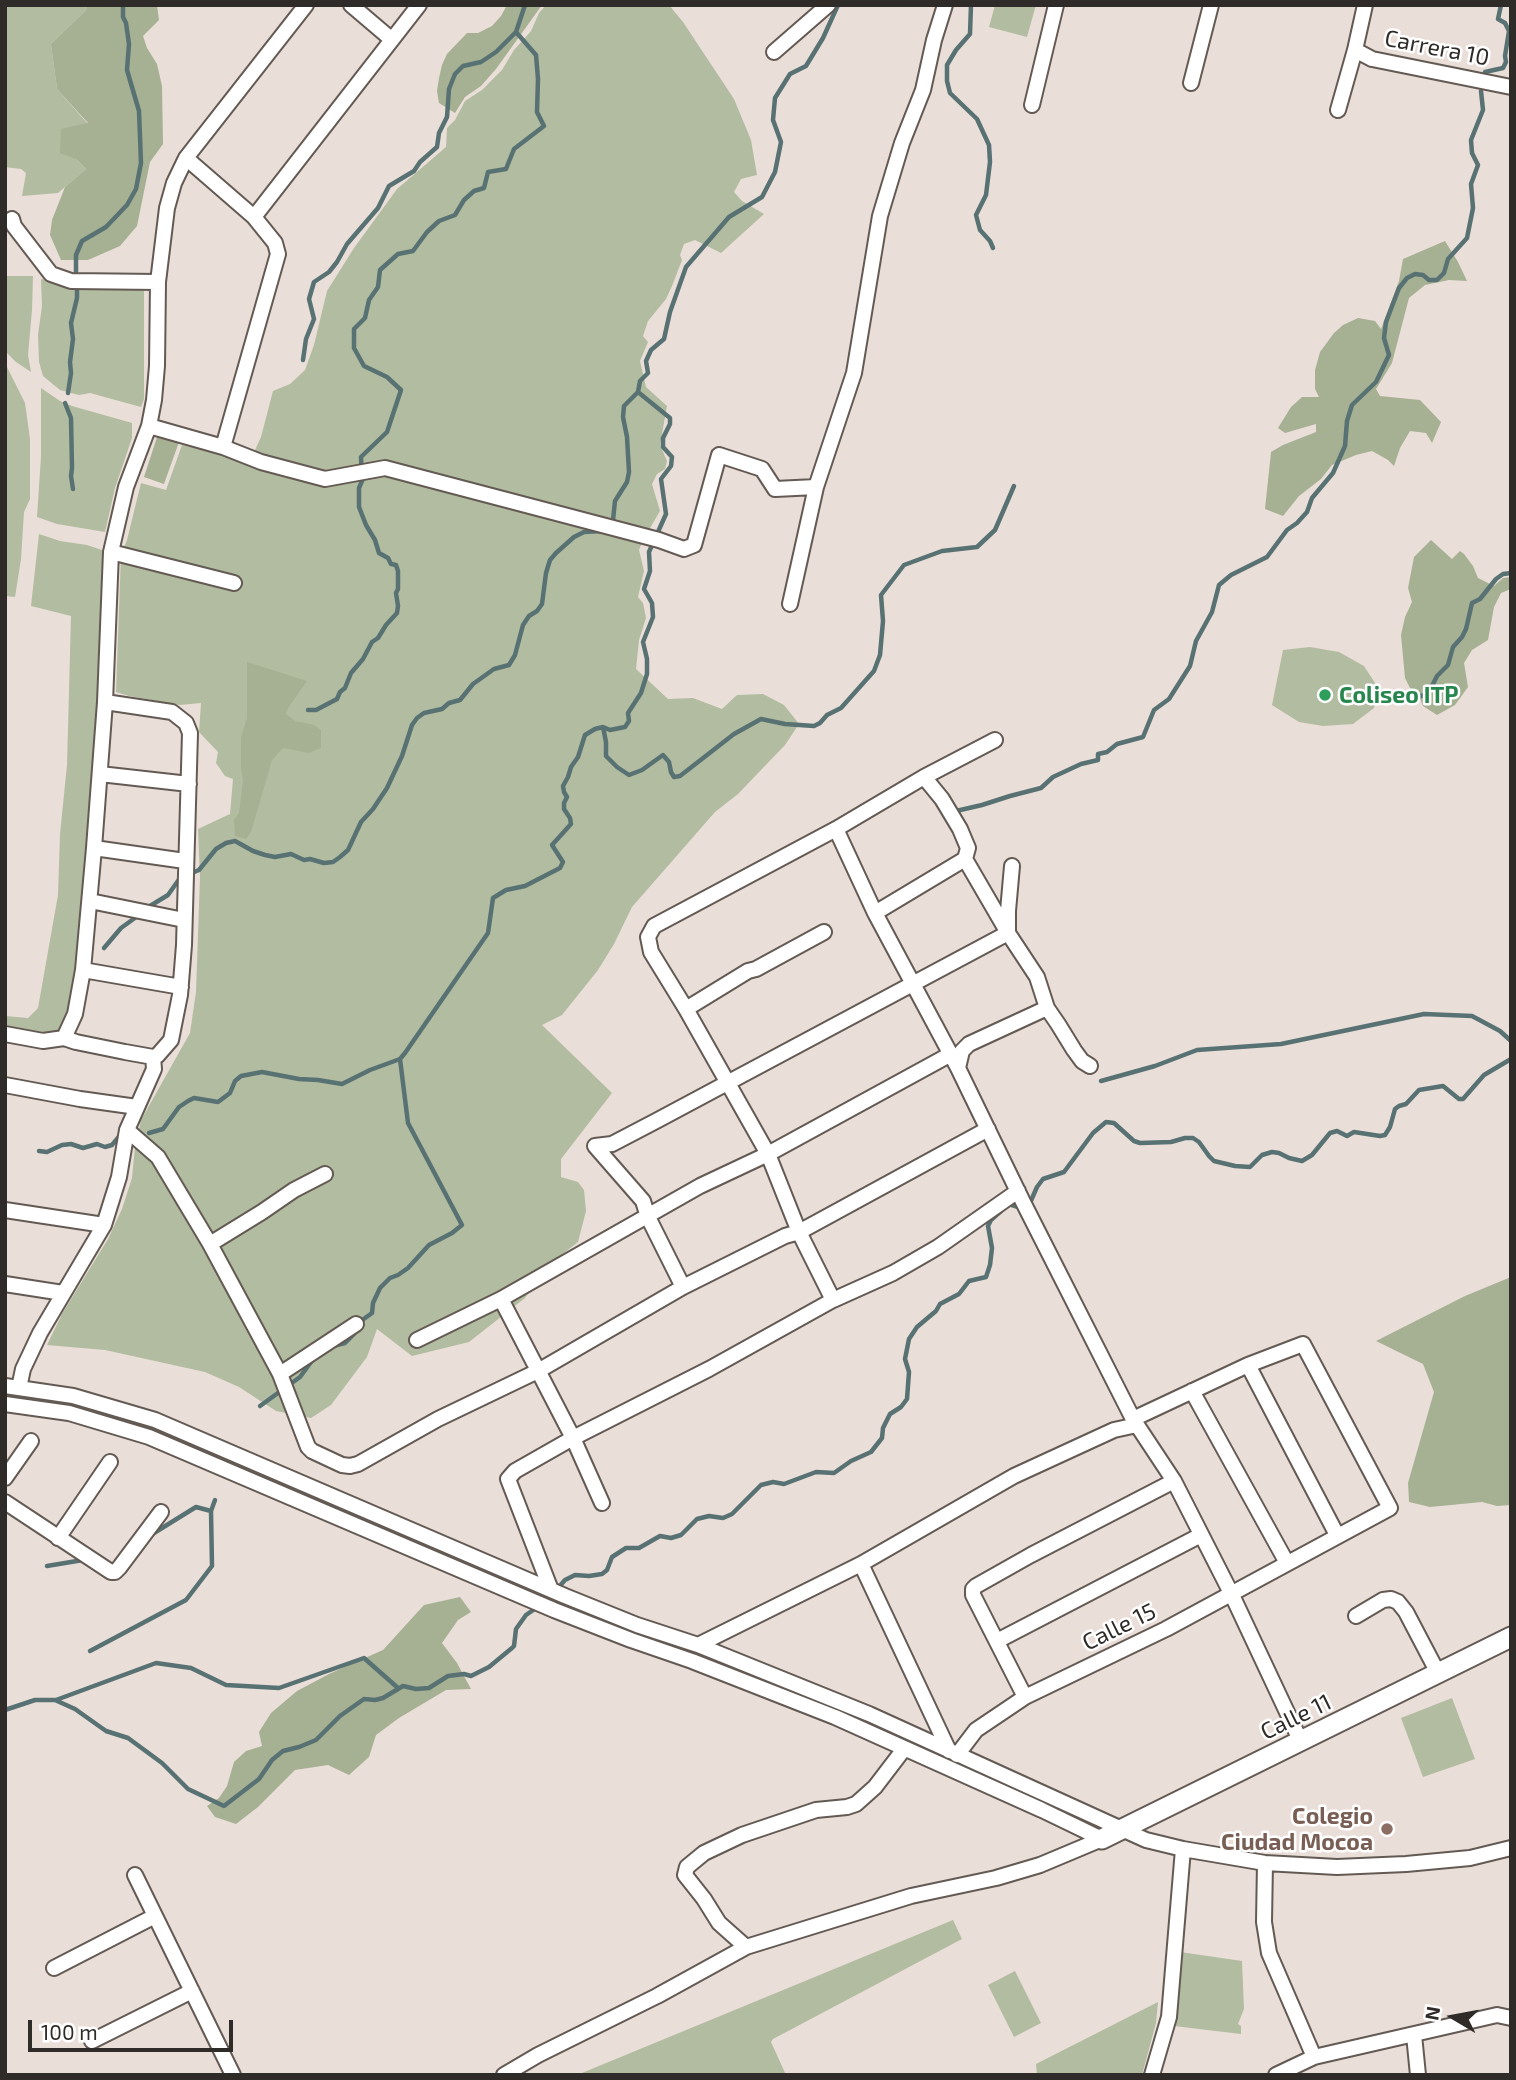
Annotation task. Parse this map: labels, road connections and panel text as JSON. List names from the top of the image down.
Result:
{
  "streets": {
    "street": ["Carrera 10", "Calle 15", "Calle 11"]
  },
  "places": ["Coliseo ITP", "Colegio Ciudad Mocoa"],
  "scale_bar": "100 m",
  "north": "left"
}
